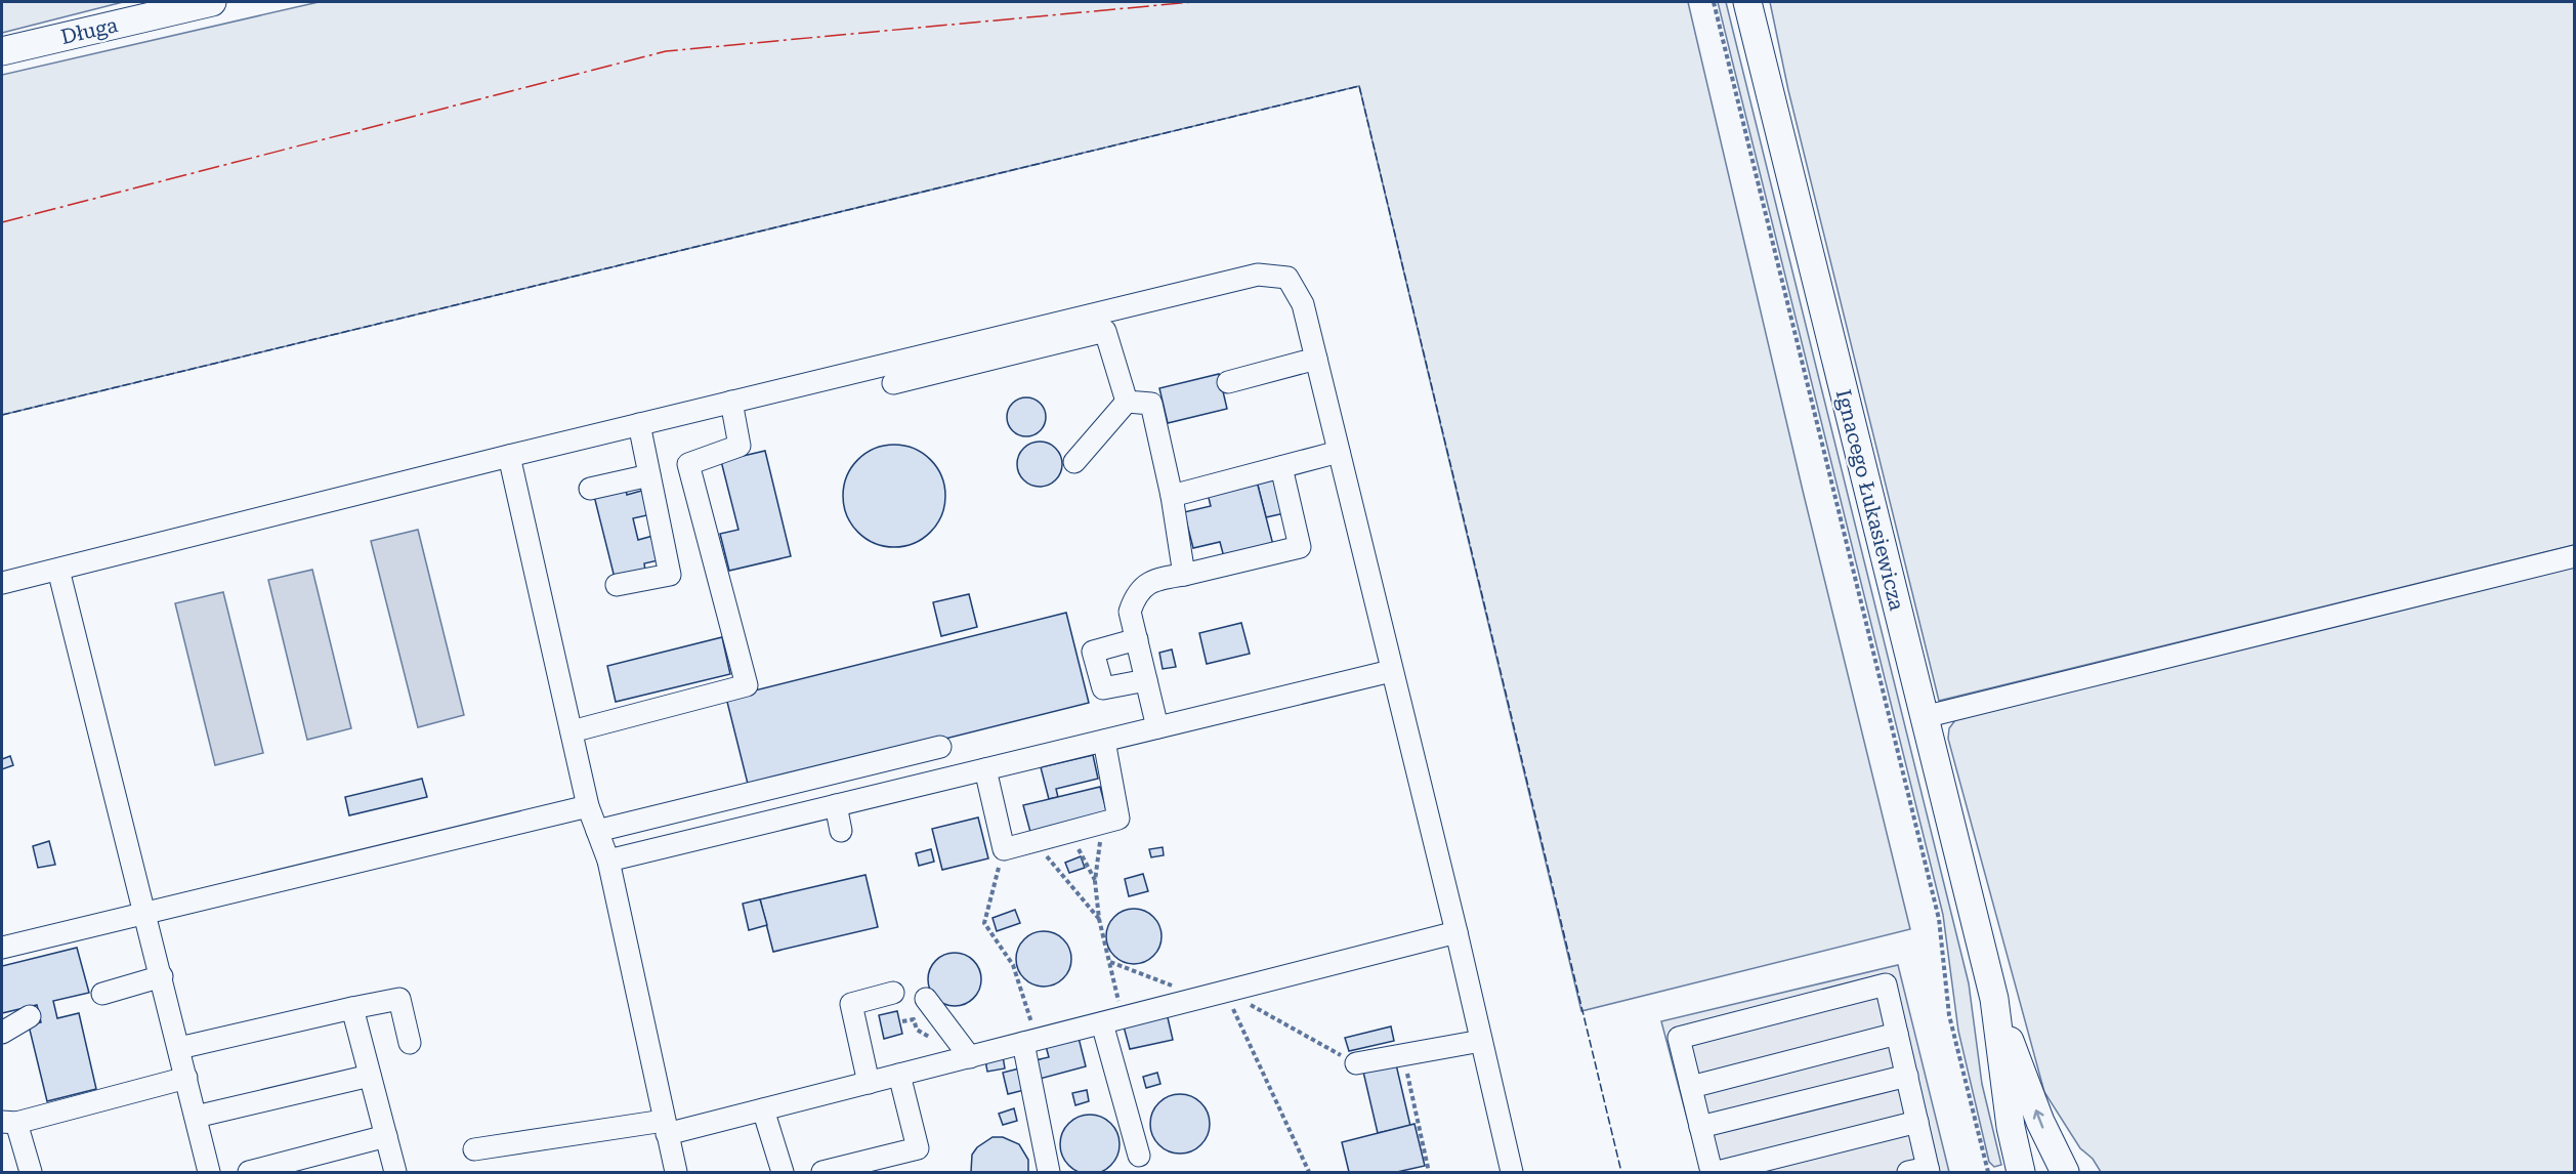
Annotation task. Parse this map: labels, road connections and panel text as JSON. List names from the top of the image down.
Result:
{
  "streets": {
    "main road": ["Długa", "Ignacego Łukasiewicza"]
  }
}
